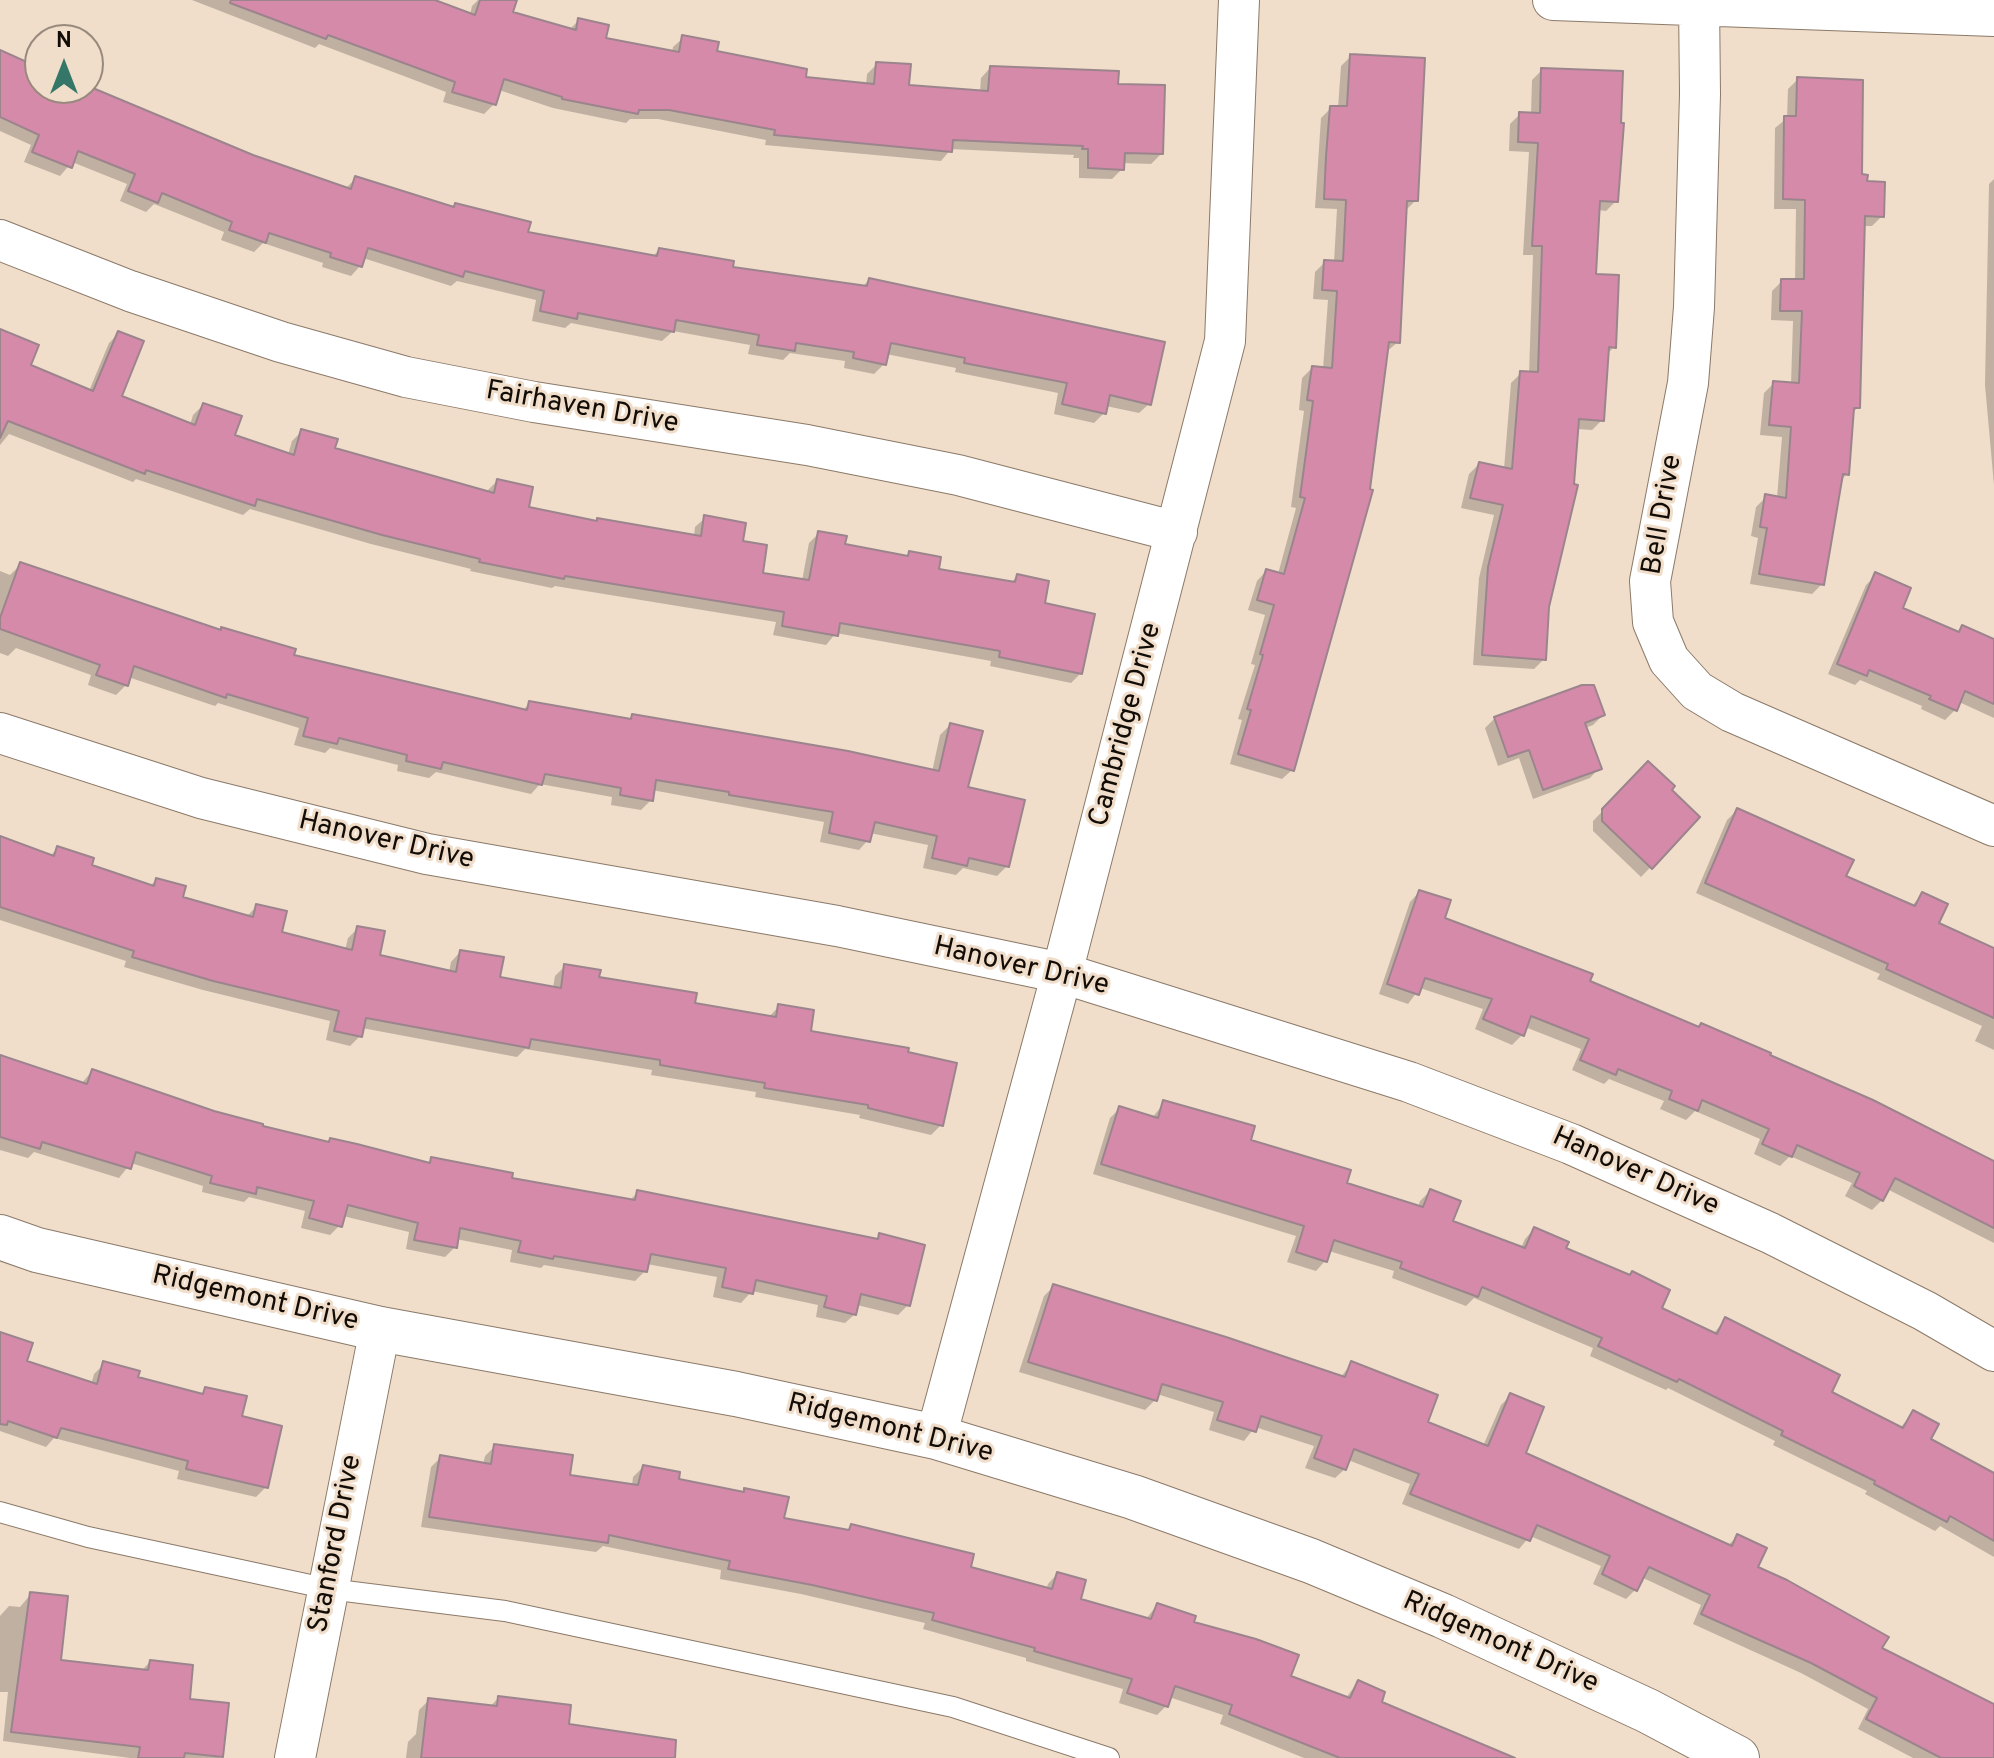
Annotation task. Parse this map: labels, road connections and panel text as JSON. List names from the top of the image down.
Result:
{
  "streets": {
    "street": [
      "Fairhaven Drive",
      "Bell Drive",
      "Cambridge Drive",
      "Hanover Drive",
      "Ridgemont Drive",
      "Stanford Drive"
    ]
  },
  "crossings": [
    ["Fairhaven Drive", "Cambridge Drive"],
    ["Cambridge Drive", "Hanover Drive"],
    ["Cambridge Drive", "Ridgemont Drive"],
    ["Ridgemont Drive", "Stanford Drive"]
  ],
  "north": "top"
}
